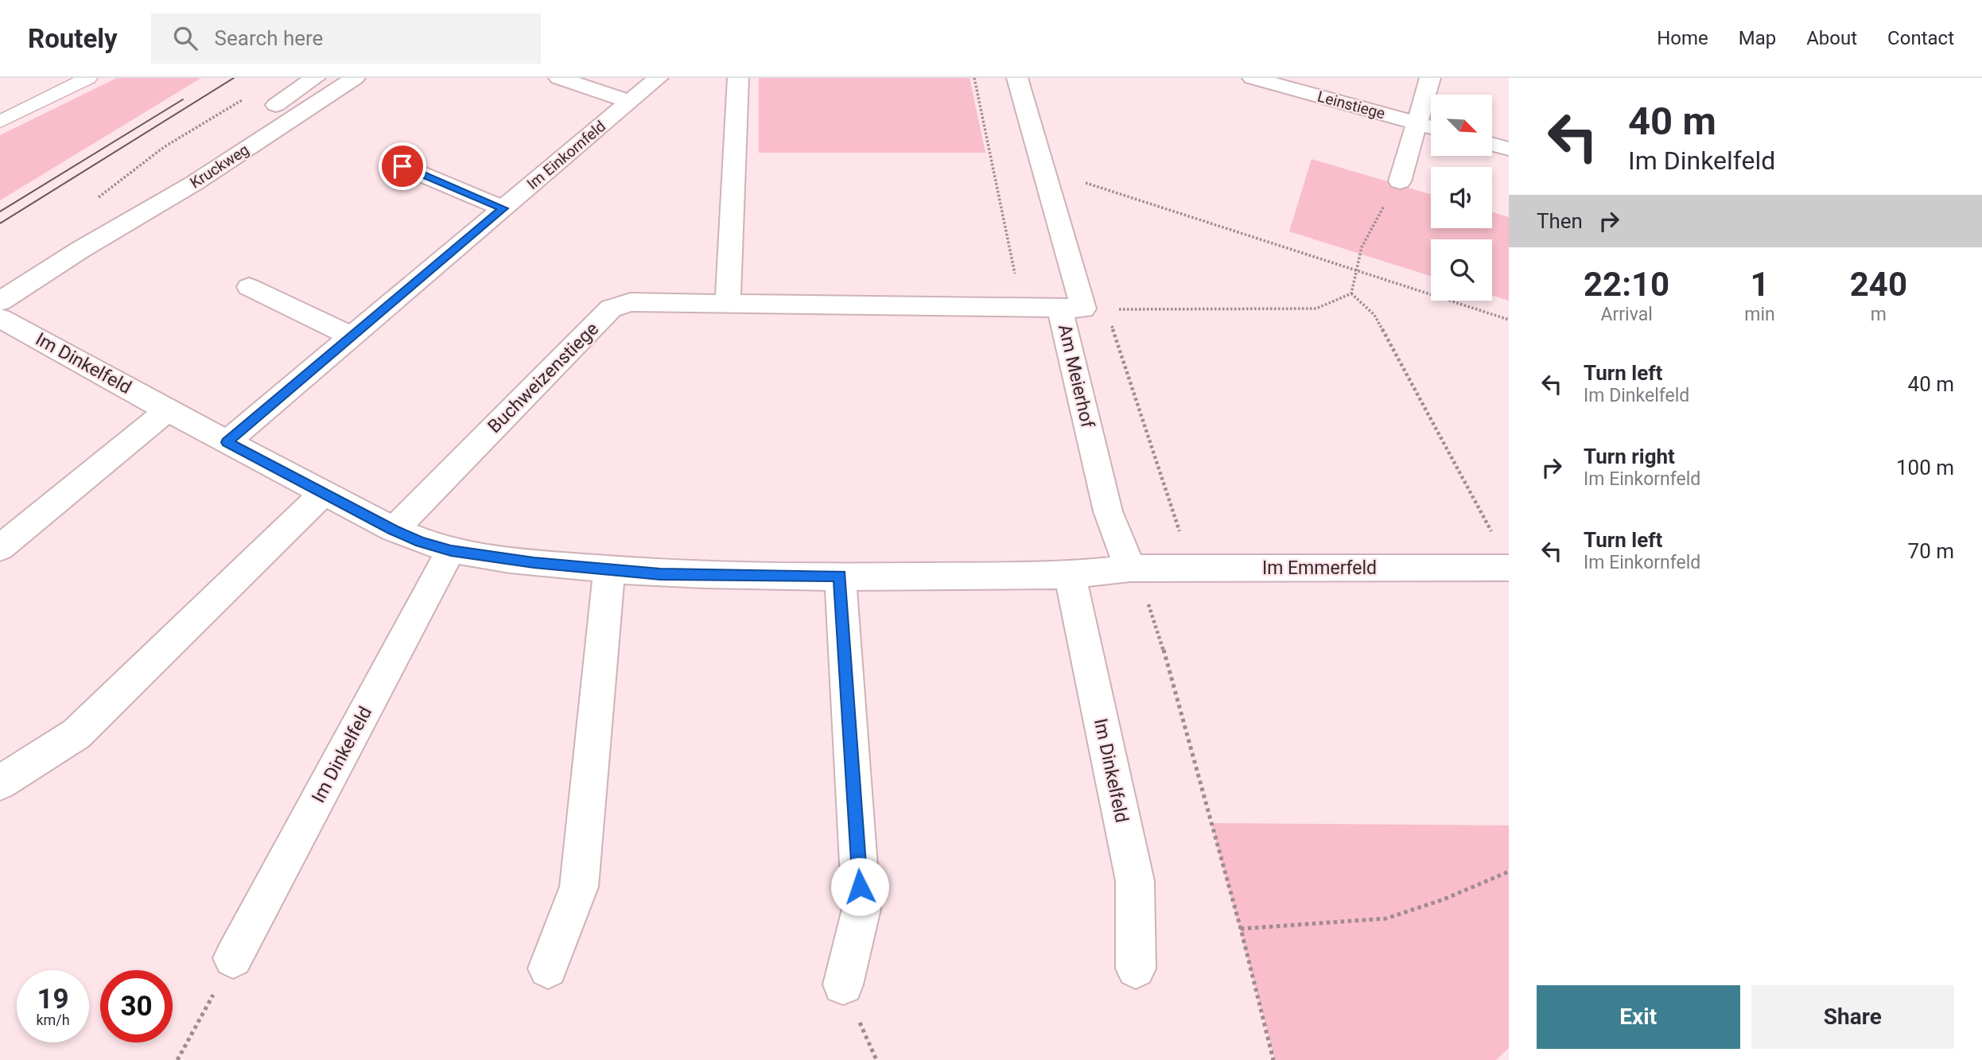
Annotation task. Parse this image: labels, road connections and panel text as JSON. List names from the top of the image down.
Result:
{
  "streets": {
    "street": [
      "Leinstiege",
      "Im Einkornfeld",
      "Kruckweg",
      "Im Dinkelfeld",
      "Am Meierhof",
      "Buchweizenstiege",
      "Im Emmerfeld"
    ]
  },
  "crossings": [
    ["Im Einkornfeld", "Im Dinkelfeld"],
    ["Im Dinkelfeld", "Am Meierhof"],
    ["Im Dinkelfeld", "Buchweizenstiege"],
    ["Im Dinkelfeld", "Im Emmerfeld"],
    ["Am Meierhof", "Buchweizenstiege"],
    ["Am Meierhof", "Im Emmerfeld"]
  ],
  "north": "bottom right",
  "page": {
    "header": "Routely",
    "search": "Search here",
    "nav": [
      "Home",
      "Map",
      "About",
      "Contact"
    ],
    "turn": ["40 m", "Im Dinkelfeld"],
    "then": "Then",
    "eta": [
      "22:10",
      "Arrival",
      "1",
      "min",
      "240",
      "m"
    ],
    "list": [
      {
        "name": "Turn left",
        "note": "Im Dinkelfeld",
        "value": "40 m"
      },
      {
        "name": "Turn right",
        "note": "Im Einkornfeld",
        "value": "100 m"
      },
      {
        "name": "Turn left",
        "note": "Im Einkornfeld",
        "value": "70 m"
      }
    ],
    "speed": "19 km/h",
    "limit": "30",
    "buttons": ["Exit", "Share"]
  }
}
